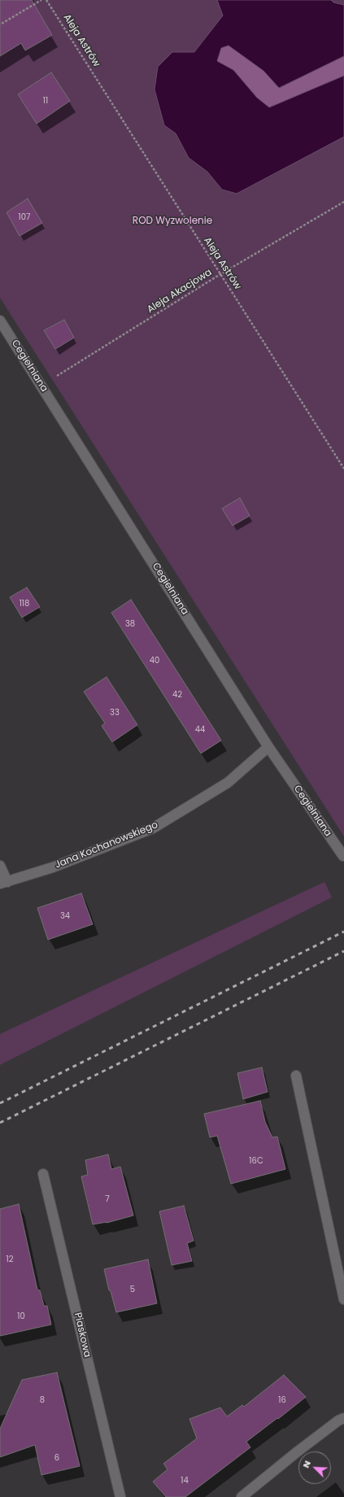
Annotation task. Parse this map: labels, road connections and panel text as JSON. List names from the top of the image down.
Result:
{
  "streets": {
    "street": ["Cegielniana", "Jana Kochanowskiego", "Piaskowa"],
    "path": ["Aleja Astrów", "Aleja Akacjowa"]
  },
  "crossings": [
    ["Aleja Astrów", "Aleja Akacjowa"],
    ["Aleja Akacjowa", "Cegielniana"],
    ["Cegielniana", "Jana Kochanowskiego"]
  ],
  "parks": ["ROD Wyzwolenie"],
  "house_numbers": [
    "11",
    "107",
    "118",
    "38",
    "40",
    "42",
    "33",
    "44",
    "34",
    "16C",
    "7",
    "12",
    "5",
    "10",
    "8",
    "16",
    "6",
    "14"
  ],
  "north": "top left"
}
